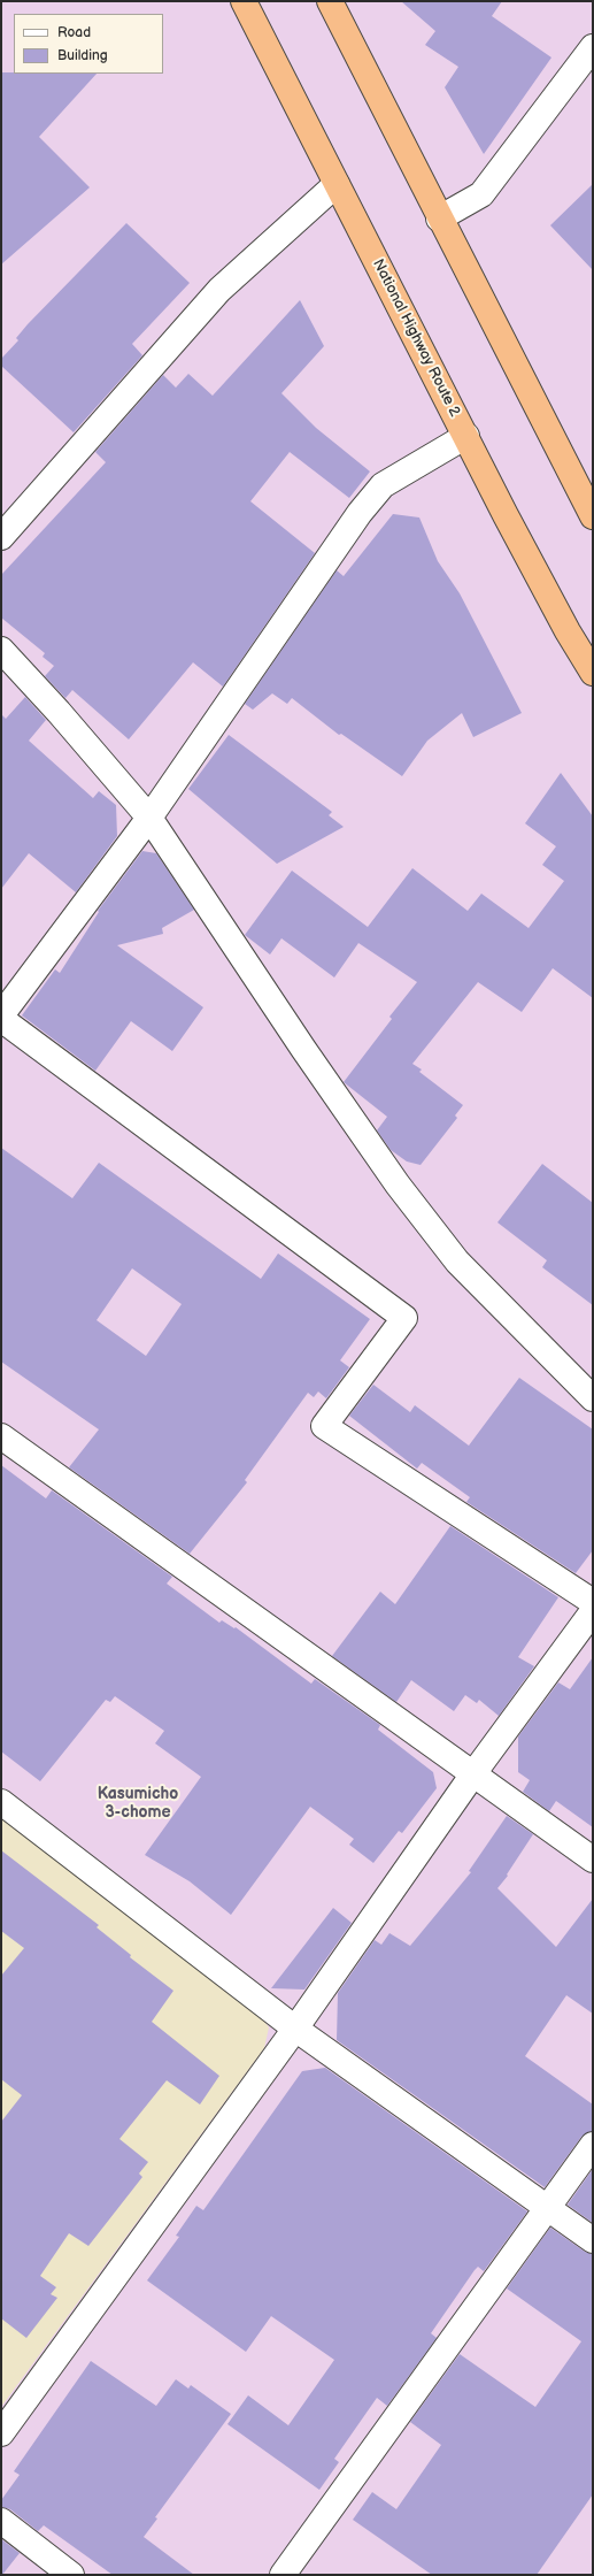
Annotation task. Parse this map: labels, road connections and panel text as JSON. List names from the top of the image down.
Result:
{
  "streets": {
    "highway": ["National Highway Route 2"]
  },
  "districts": ["Kasumicho 3-chome"],
  "legend": ["Road", "Building"]
}
